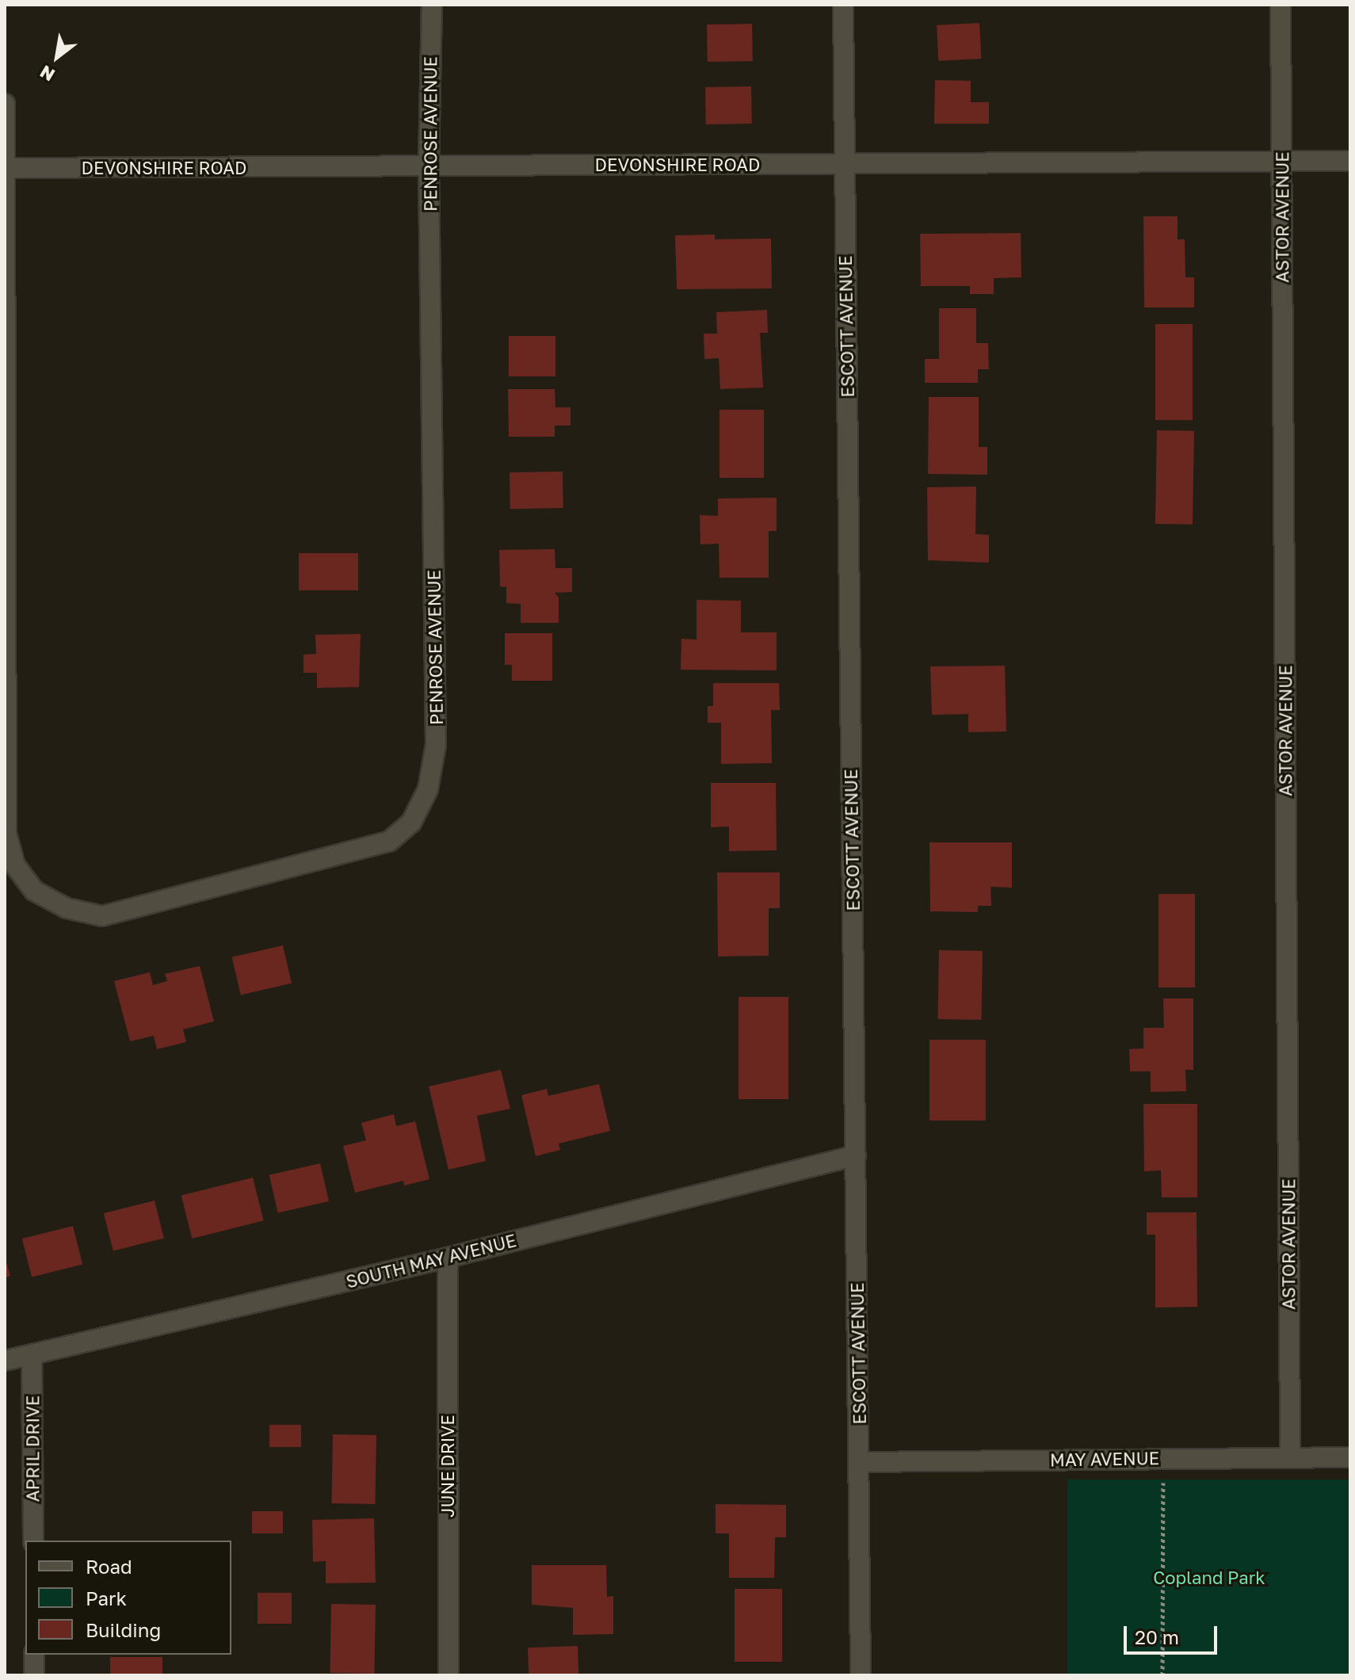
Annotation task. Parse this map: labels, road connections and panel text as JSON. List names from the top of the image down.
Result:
{
  "streets": {
    "street": [
      "PENROSE AVENUE",
      "DEVONSHIRE ROAD",
      "ASTOR AVENUE",
      "ESCOTT AVENUE",
      "SOUTH MAY AVENUE",
      "APRIL DRIVE",
      "MAY AVENUE",
      "JUNE DRIVE"
    ]
  },
  "crossings": [
    ["PENROSE AVENUE", "DEVONSHIRE ROAD"],
    ["DEVONSHIRE ROAD", "ASTOR AVENUE"],
    ["DEVONSHIRE ROAD", "ESCOTT AVENUE"],
    ["ASTOR AVENUE", "MAY AVENUE"],
    ["ESCOTT AVENUE", "SOUTH MAY AVENUE"],
    ["ESCOTT AVENUE", "MAY AVENUE"],
    ["SOUTH MAY AVENUE", "APRIL DRIVE"],
    ["SOUTH MAY AVENUE", "JUNE DRIVE"]
  ],
  "parks": ["Copland Park"],
  "legend": ["Road", "Park", "Building"],
  "scale_bar": "20 m",
  "north": "bottom left"
}
